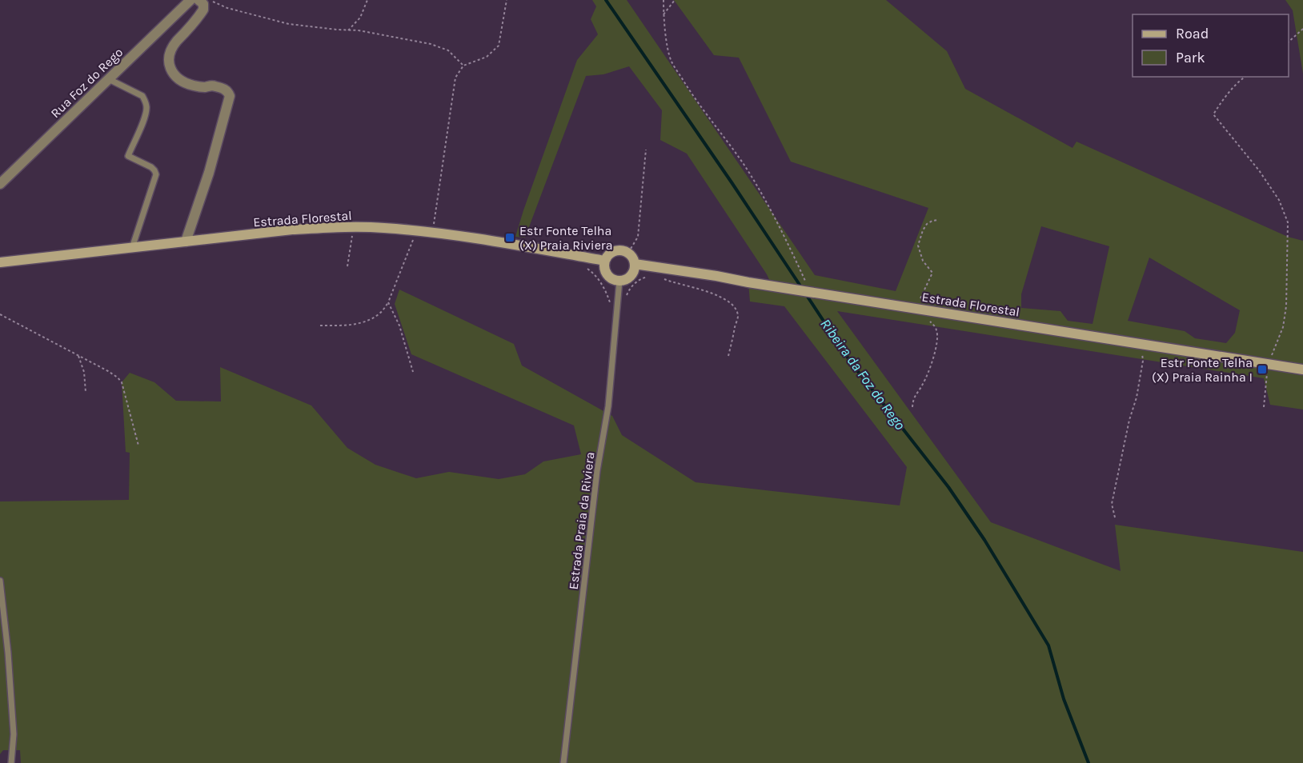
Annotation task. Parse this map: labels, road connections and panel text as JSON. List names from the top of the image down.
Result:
{
  "streets": {
    "main road": ["Estrada Florestal"],
    "street": ["Rua Foz do Rego"],
    "lane": ["Estrada Praia da Riviera"]
  },
  "crossings": [
    ["Estrada Florestal", "Estrada Praia da Riviera"]
  ],
  "water": ["Ribeira da Foz do Rego"],
  "places": {
    "transit": ["Estr Fonte Telha (X) Praia Riviera", "Estr Fonte Telha (X) Praia Rainha I"]
  },
  "legend": ["Road", "Park"]
}
